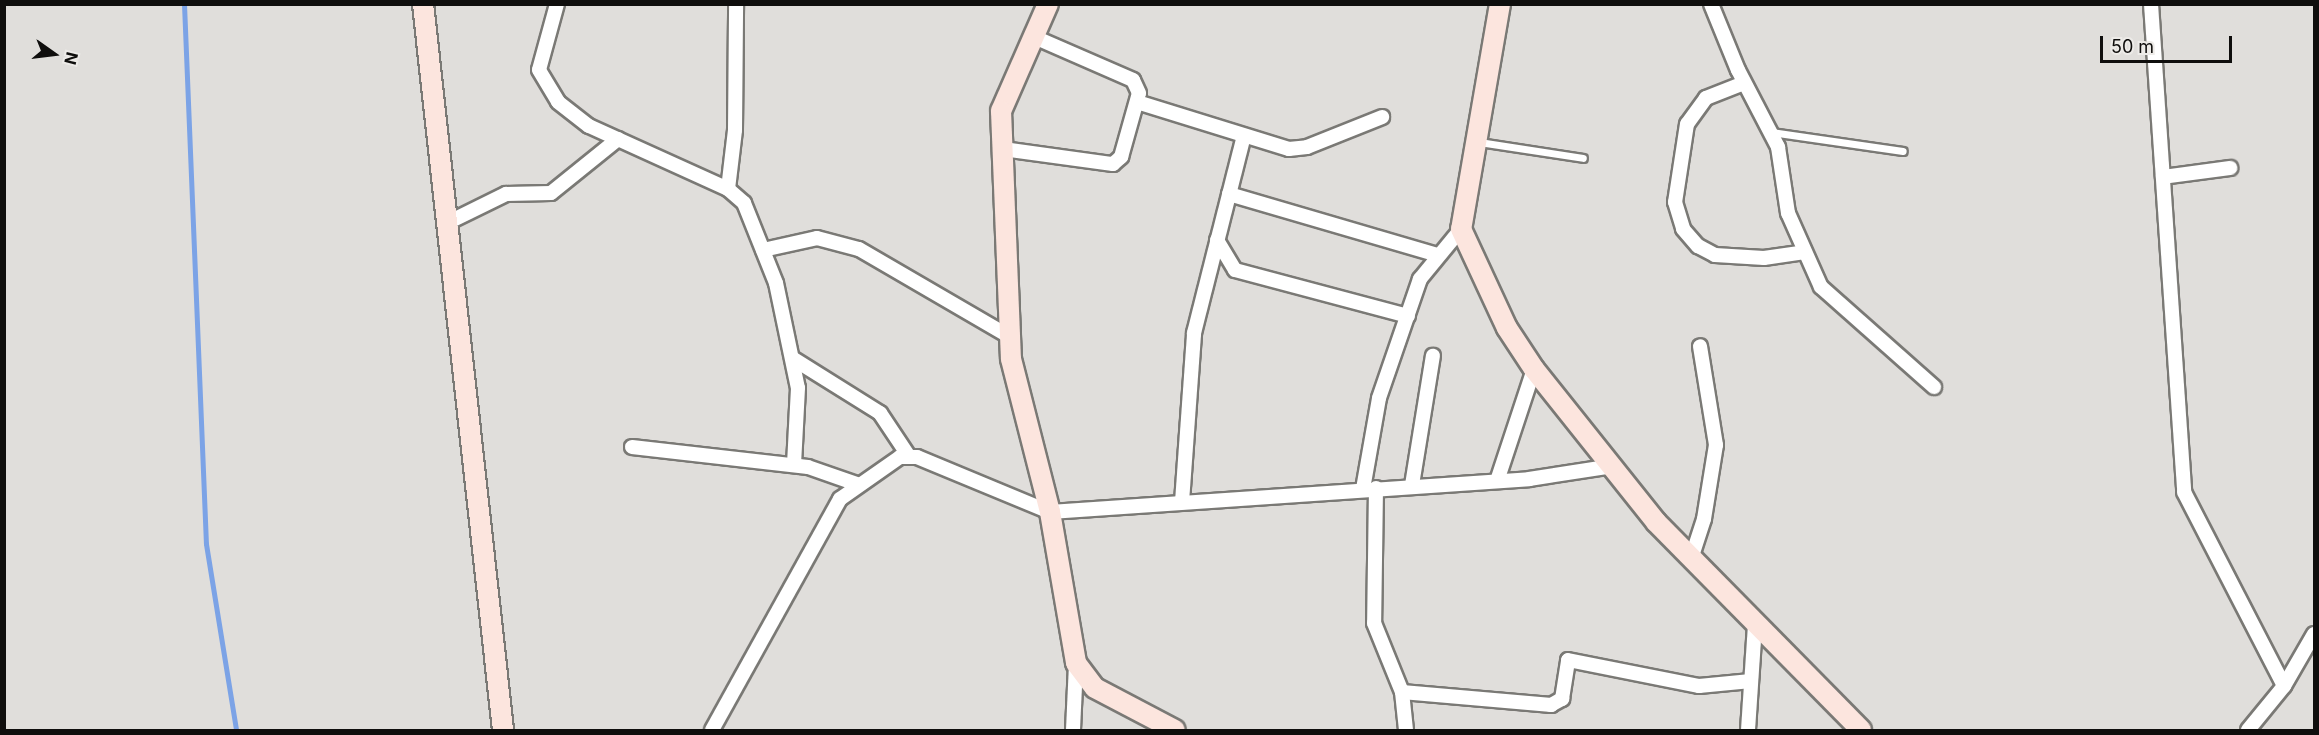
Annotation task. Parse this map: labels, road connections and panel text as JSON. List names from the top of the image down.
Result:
{
  "scale_bar": "50 m",
  "north": "right"
}
